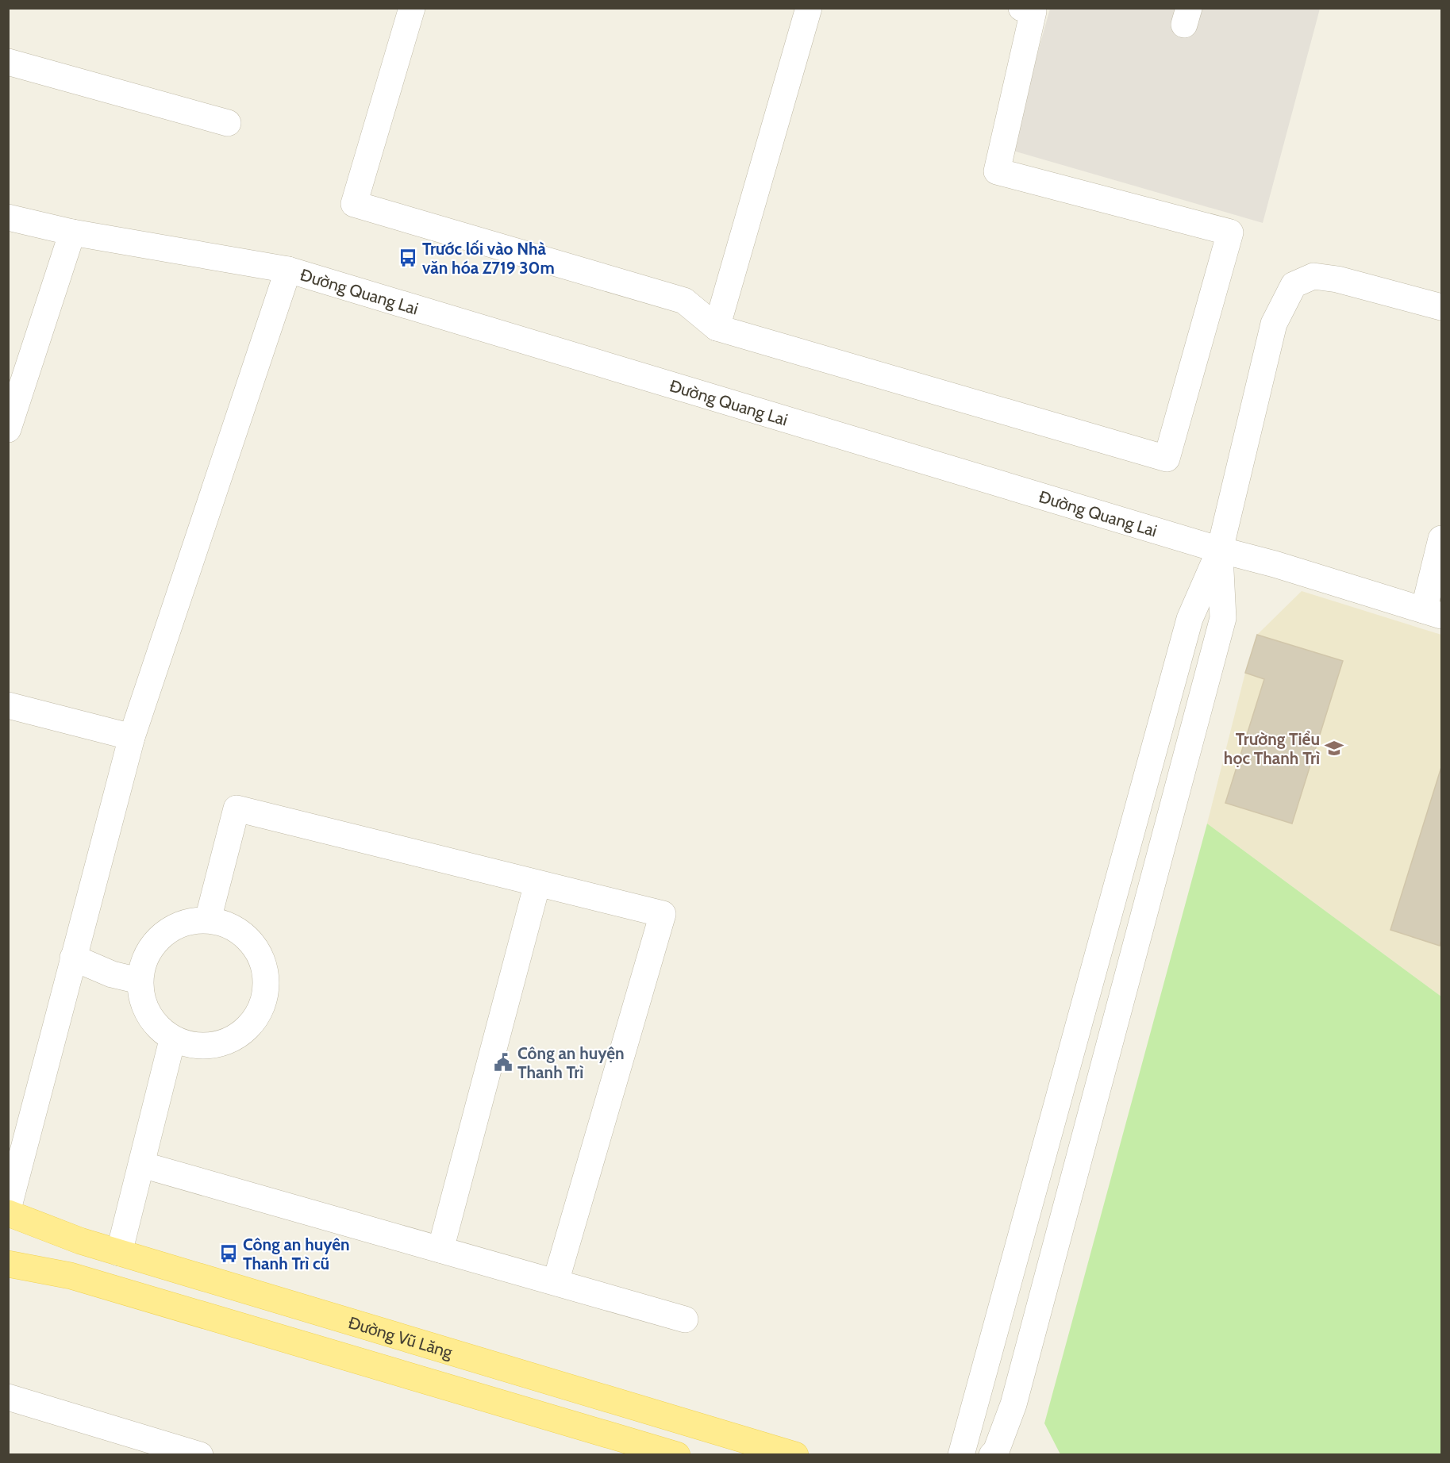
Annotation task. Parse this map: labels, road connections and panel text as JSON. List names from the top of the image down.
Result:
{
  "streets": {
    "main road": ["Đường Vũ Lăng"],
    "street": ["Đường Quang Lai"]
  },
  "places": {
    "bus stop": ["Trước lối vào Nhà văn hóa Z719 30m", "Công an huyên Thanh Trì cũ"],
    "school or university": ["Trường Tiểu học Thanh Trì"],
    "public building": ["Công an huyện Thanh Trì"]
  }
}
